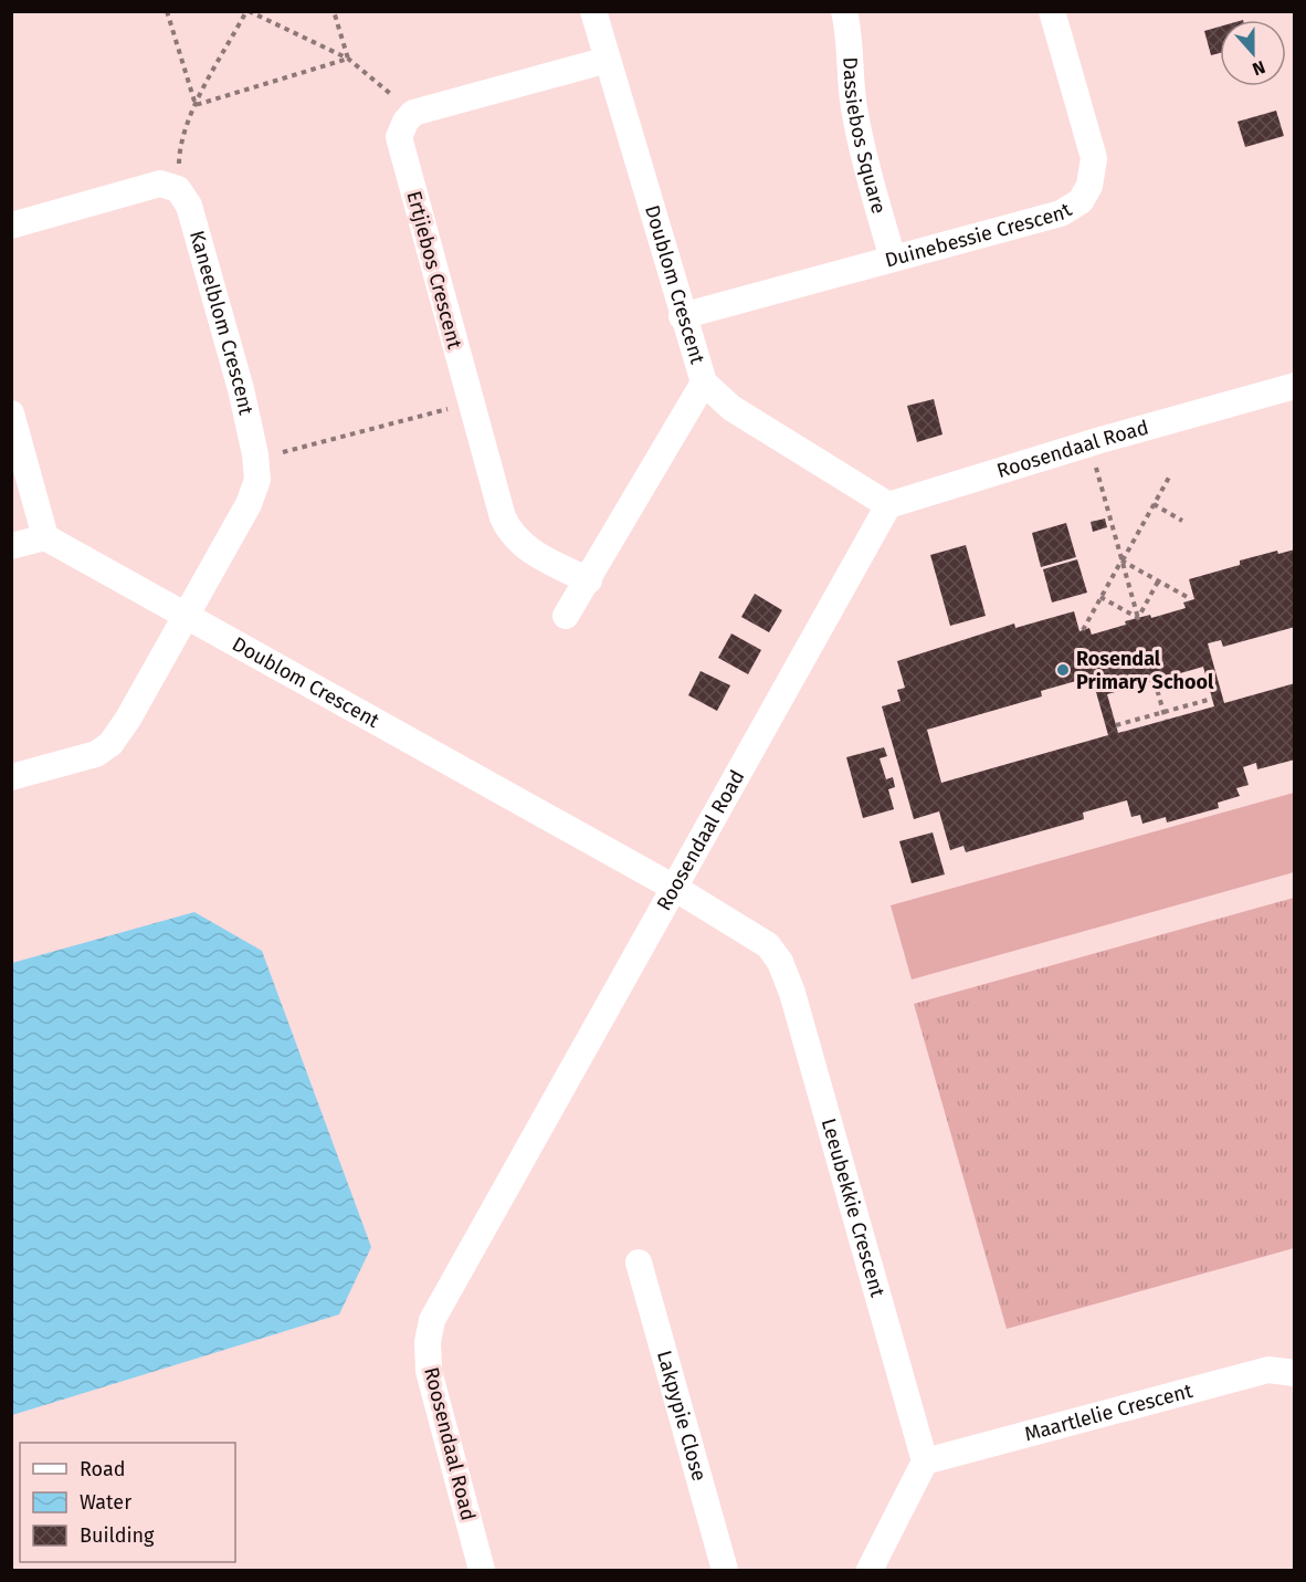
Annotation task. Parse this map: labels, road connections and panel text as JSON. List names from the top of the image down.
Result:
{
  "streets": {
    "street": [
      "Dassiebos Square",
      "Duinebessie Crescent",
      "Ertjiebos Crescent",
      "Doublom Crescent",
      "Kaneelblom Crescent",
      "Roosendaal Road",
      "Leeubekkie Crescent",
      "Maartlelie Crescent",
      "Lakpypie Close"
    ]
  },
  "crossings": [
    ["Dassiebos Square", "Duinebessie Crescent"],
    ["Duinebessie Crescent", "Doublom Crescent"],
    ["Doublom Crescent", "Kaneelblom Crescent"],
    ["Doublom Crescent", "Roosendaal Road"],
    ["Doublom Crescent", "Leeubekkie Crescent"],
    ["Roosendaal Road", "Leeubekkie Crescent"],
    ["Leeubekkie Crescent", "Maartlelie Crescent"]
  ],
  "places": ["Rosendal Primary School"],
  "legend": ["Road", "Water", "Building"],
  "north": "bottom"
}
